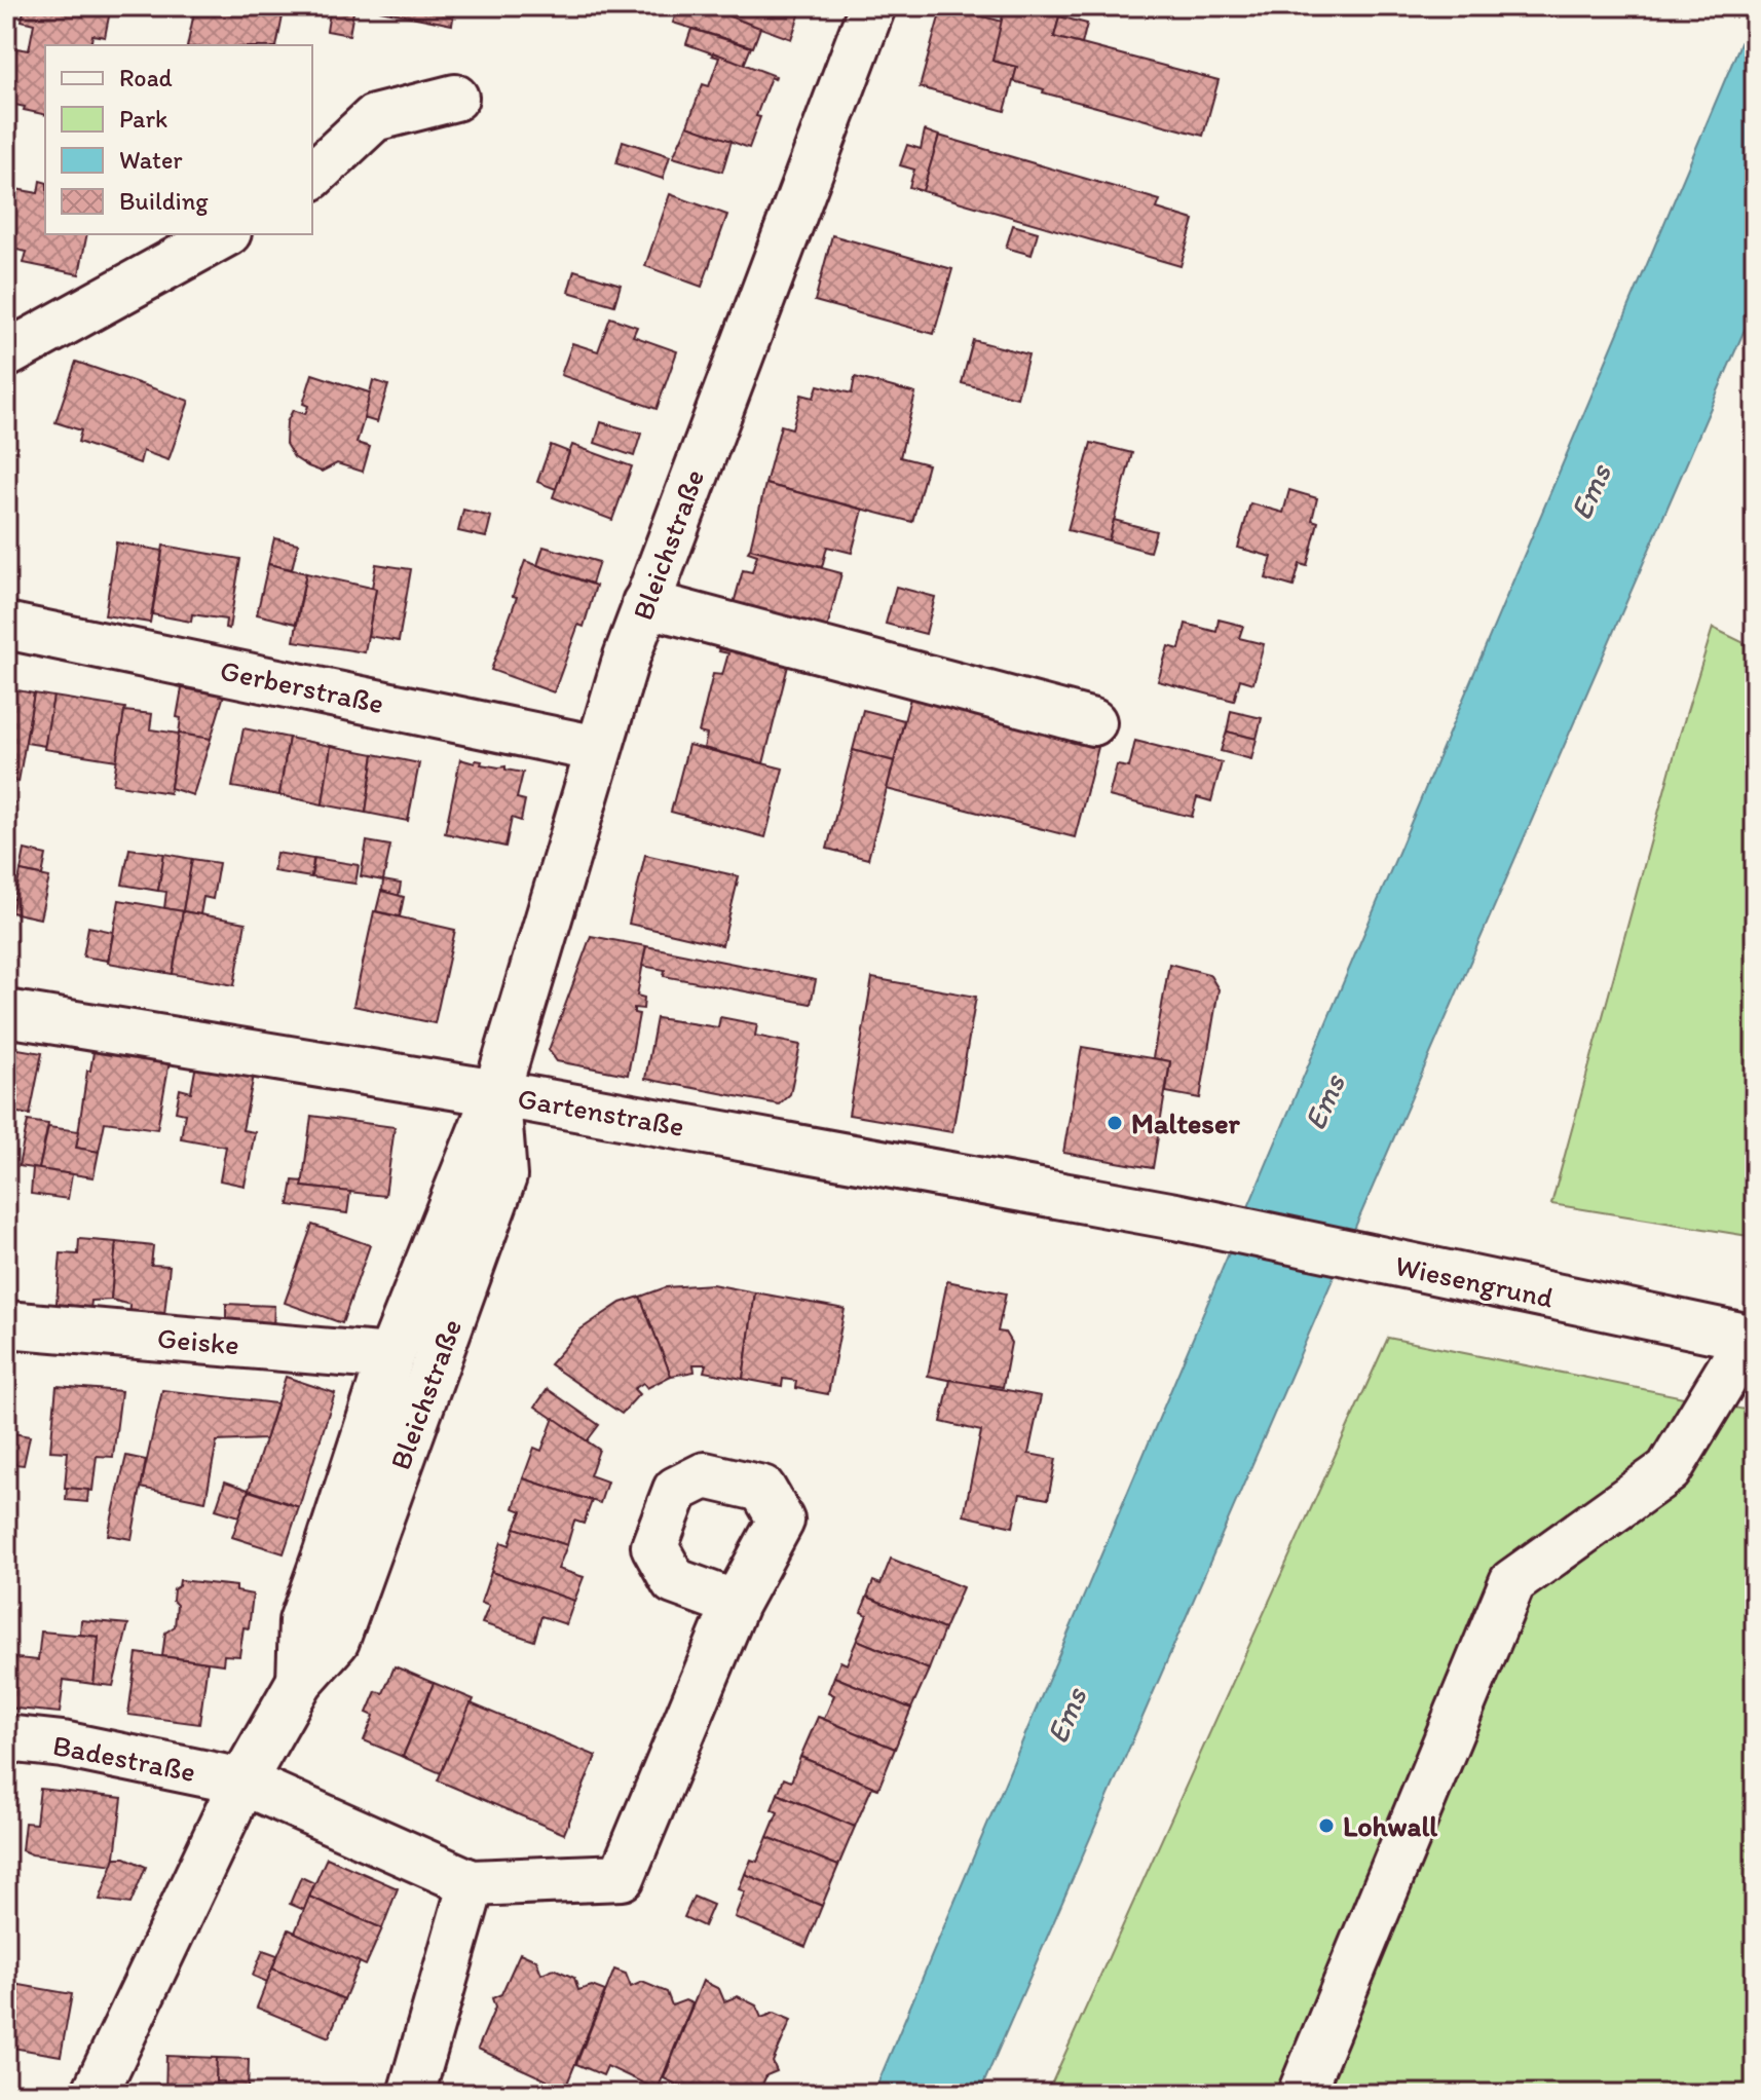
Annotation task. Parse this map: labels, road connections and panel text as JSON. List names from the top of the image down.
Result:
{
  "streets": {
    "street": [
      "Bleichstraße",
      "Gerberstraße",
      "Gartenstraße",
      "Wiesengrund",
      "Geiske",
      "Badestraße"
    ]
  },
  "crossings": [
    ["Bleichstraße", "Gerberstraße"],
    ["Bleichstraße", "Gartenstraße"],
    ["Bleichstraße", "Geiske"],
    ["Bleichstraße", "Badestraße"],
    ["Gartenstraße", "Wiesengrund"]
  ],
  "water": ["Ems"],
  "places": ["Malteser", "Lohwall"],
  "legend": [
    "Road",
    "Park",
    "Water",
    "Building"
  ]
}
